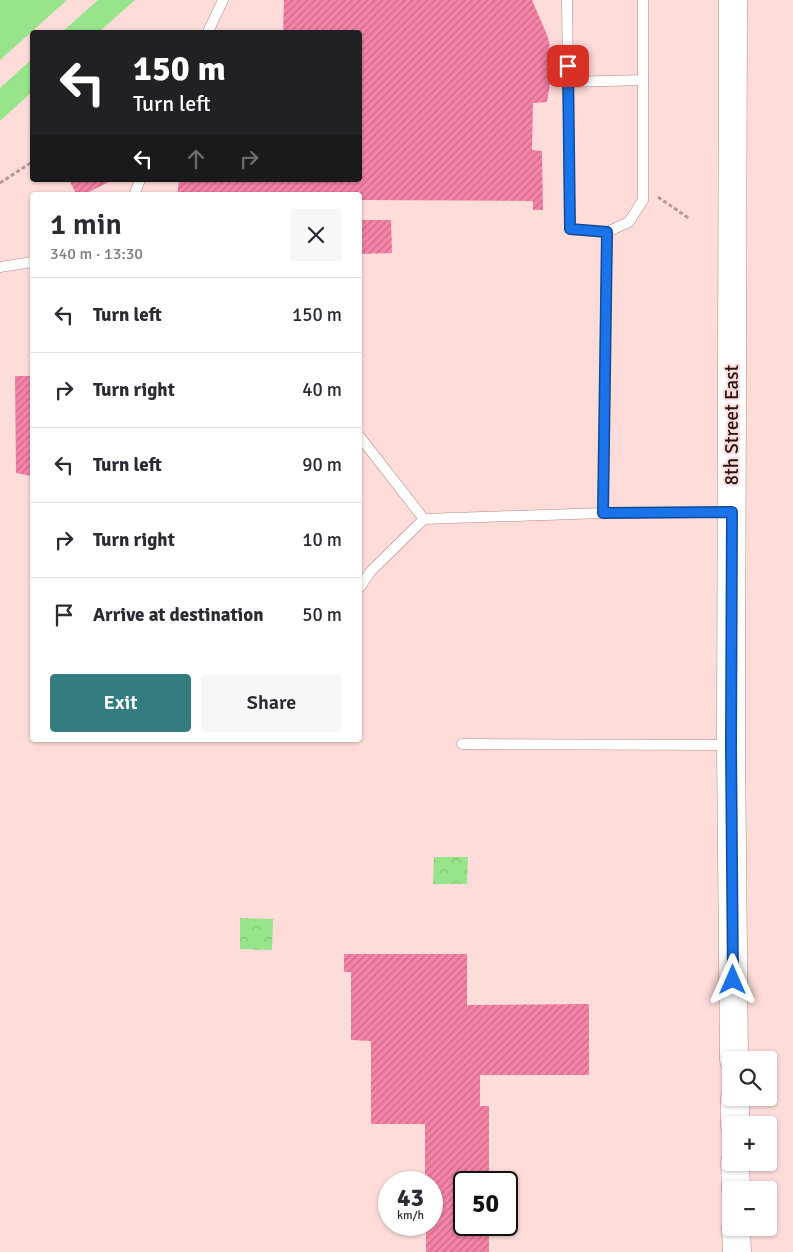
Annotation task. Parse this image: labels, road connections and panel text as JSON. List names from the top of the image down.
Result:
{
  "streets": {
    "main road": ["8th Street East"]
  },
  "page": {
    "turn": ["150 m", "Turn left"],
    "heading": ["1 min", "340 m · 13:30"],
    "list": [
      {
        "name": "Turn left",
        "value": "150 m"
      },
      {
        "name": "Turn right",
        "value": "40 m"
      },
      {
        "name": "Turn left",
        "value": "90 m"
      },
      {
        "name": "Turn right",
        "value": "10 m"
      },
      {
        "name": "Arrive at destination",
        "value": "50 m"
      }
    ],
    "buttons": ["Exit", "Share"],
    "map_buttons": ["+", "−"],
    "speed": "43 km/h",
    "limit": "50"
  }
}
